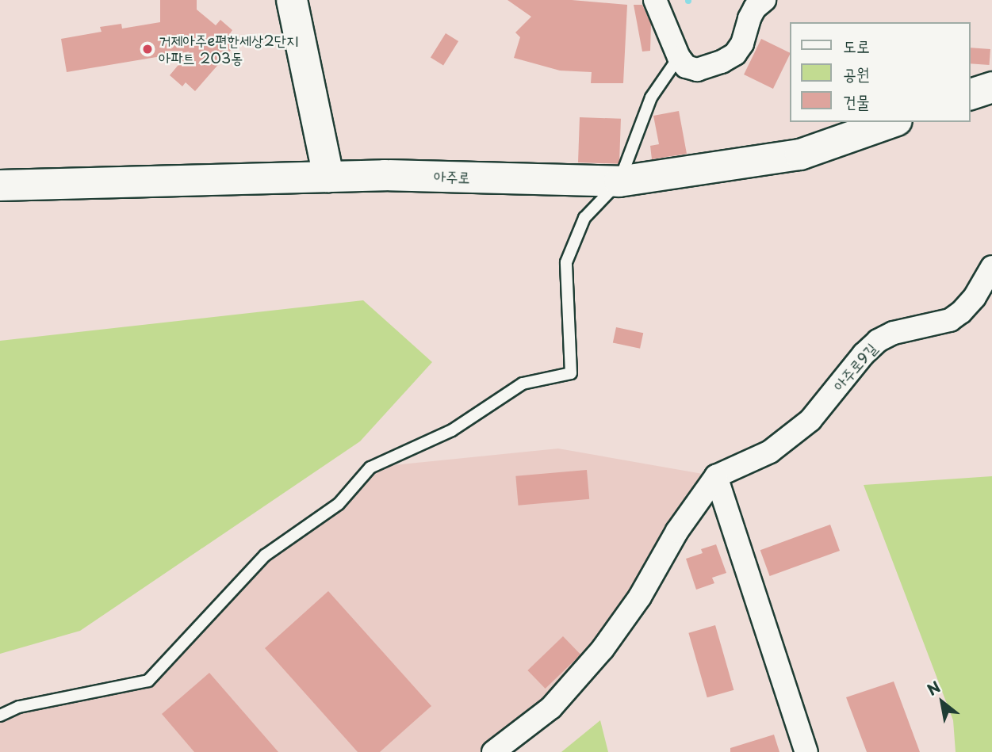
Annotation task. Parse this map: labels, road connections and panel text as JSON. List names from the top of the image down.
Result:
{
  "streets": {
    "street": ["아주로", "아주로9길"]
  },
  "places": ["거제아주e편한세상2단지 아파트 203동"],
  "legend": ["도로", "공원", "건물"],
  "north": "top left"
}
